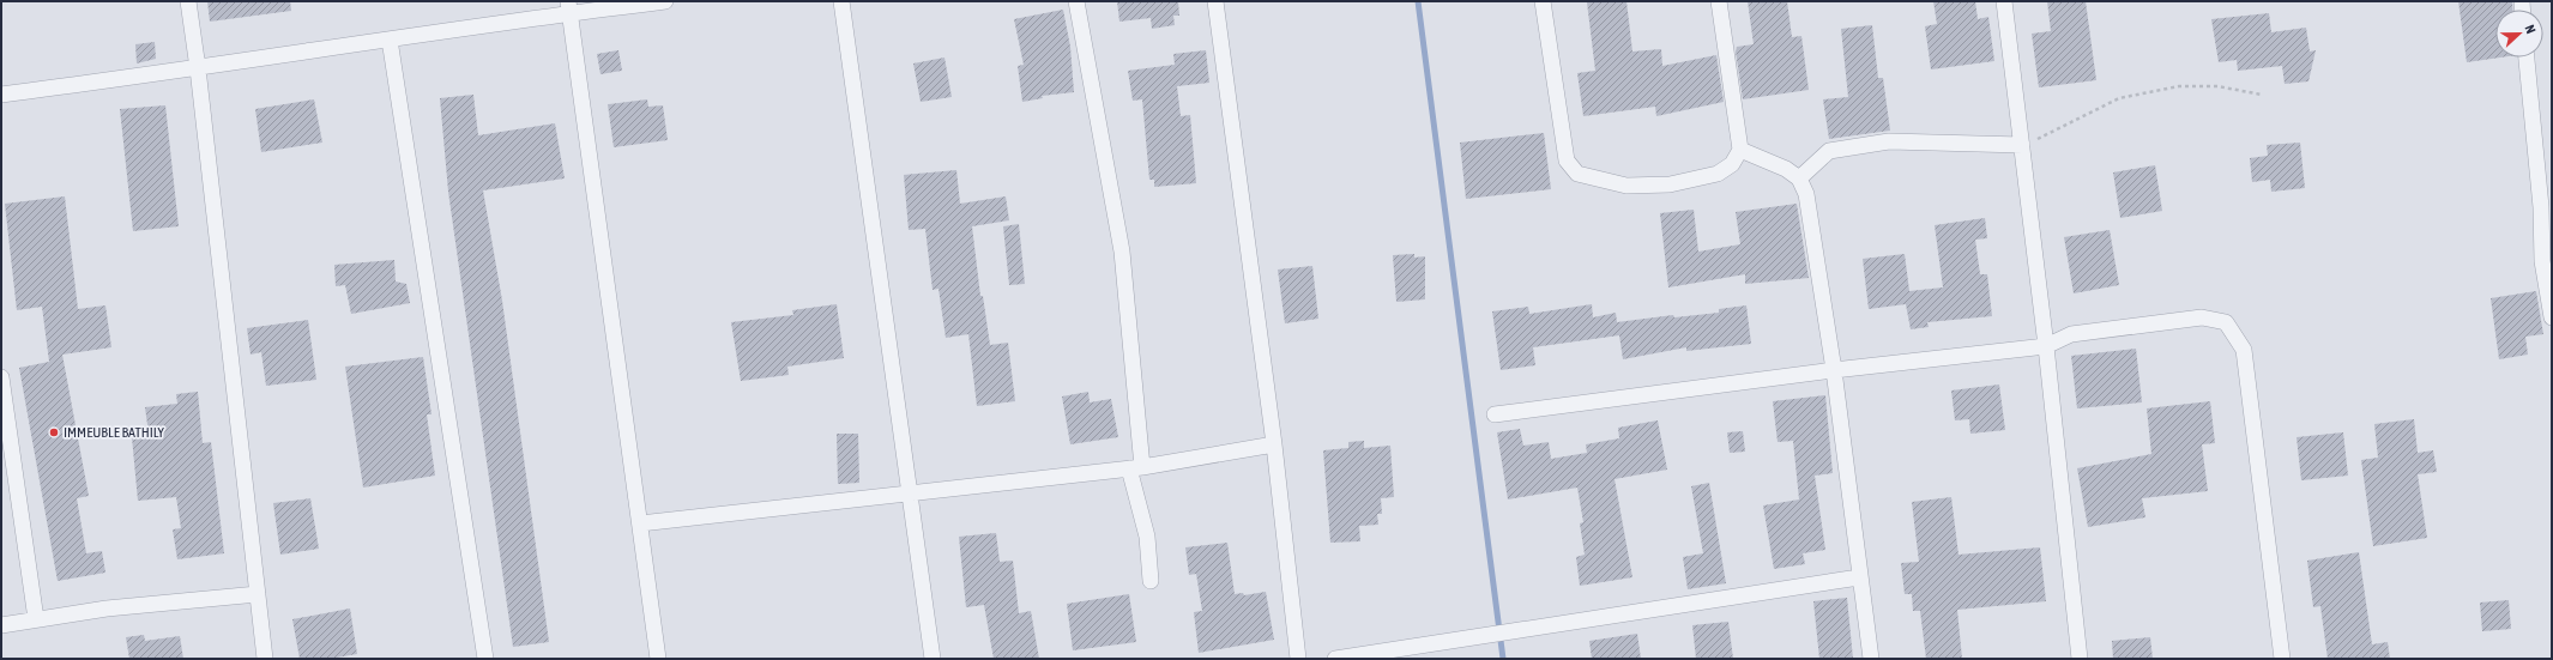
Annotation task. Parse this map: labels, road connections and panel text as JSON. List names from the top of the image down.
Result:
{
  "places": ["IMMEUBLE BATHILY"],
  "north": "right"
}
